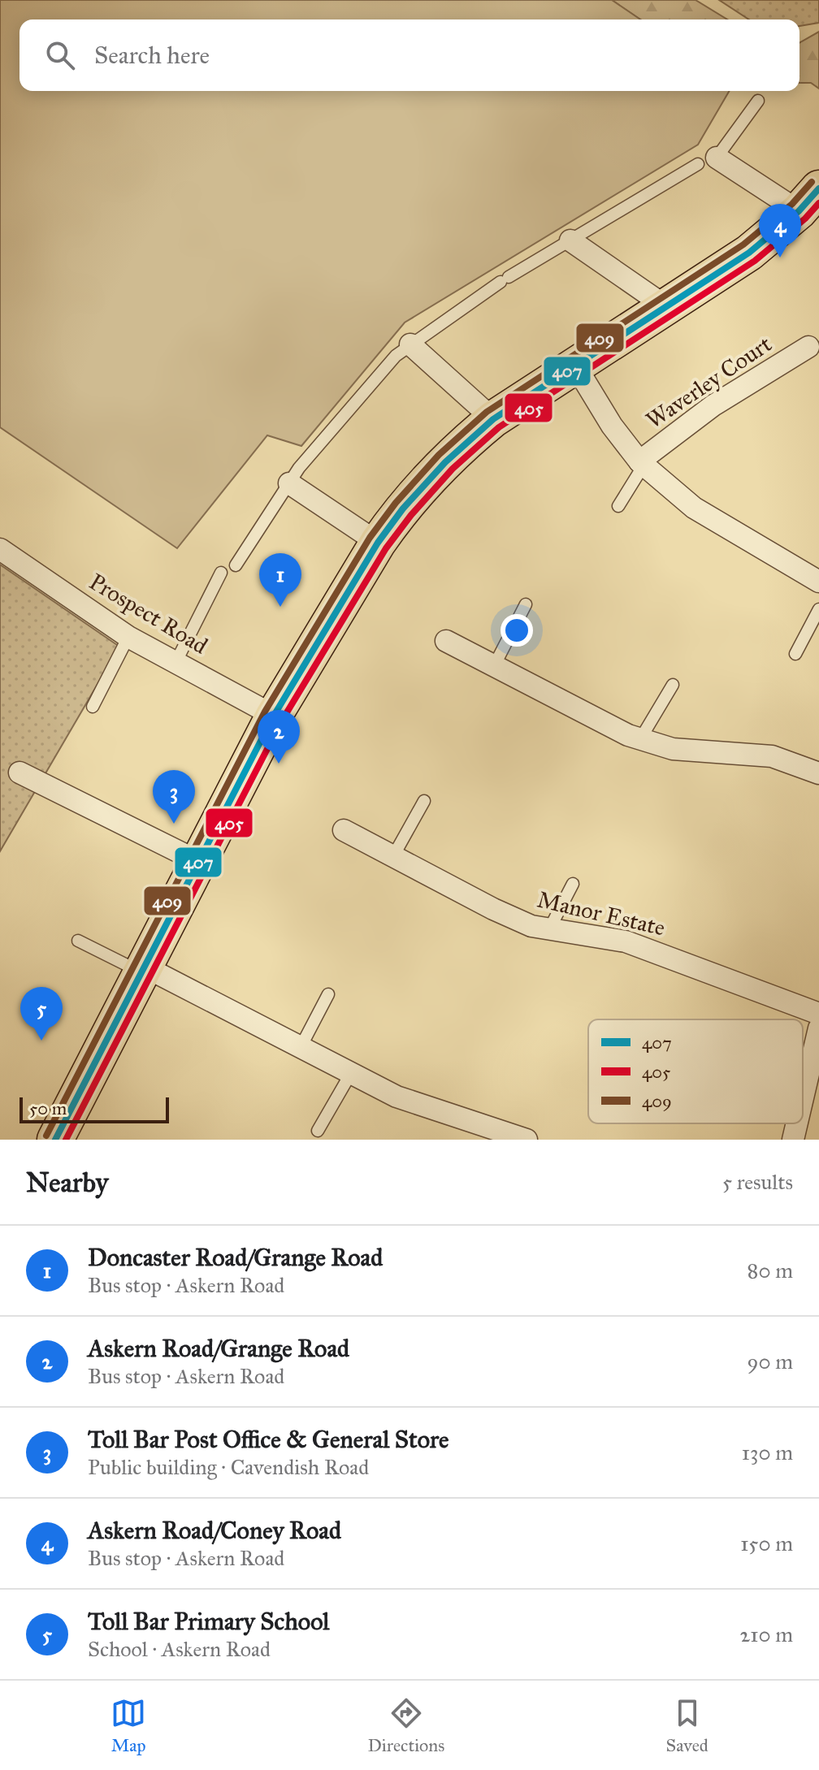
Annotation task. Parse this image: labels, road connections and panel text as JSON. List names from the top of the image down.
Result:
{
  "streets": {
    "street": ["Waverley Court", "Prospect Road", "Manor Estate"]
  },
  "lines": ["transit line 409", "transit line 407", "transit line 405"],
  "legend": ["407", "405", "409"],
  "scale_bar": "50 m",
  "page": {
    "search": "Search here",
    "pins": [
      "4",
      "1",
      "2",
      "3",
      "5"
    ],
    "scale": "50 m",
    "heading": ["Nearby", "5 results"],
    "list": [
      {
        "mark": "1",
        "name": "Doncaster Road/Grange Road",
        "note": "Bus stop · Askern Road",
        "value": "80 m"
      },
      {
        "mark": "2",
        "name": "Askern Road/Grange Road",
        "note": "Bus stop · Askern Road",
        "value": "90 m"
      },
      {
        "mark": "3",
        "name": "Toll Bar Post Office & General Store",
        "note": "Public building · Cavendish Road",
        "value": "130 m"
      },
      {
        "mark": "4",
        "name": "Askern Road/Coney Road",
        "note": "Bus stop · Askern Road",
        "value": "150 m"
      },
      {
        "mark": "5",
        "name": "Toll Bar Primary School",
        "note": "School · Askern Road",
        "value": "210 m"
      }
    ],
    "nav": ["Map", "Directions", "Saved"]
  }
}
